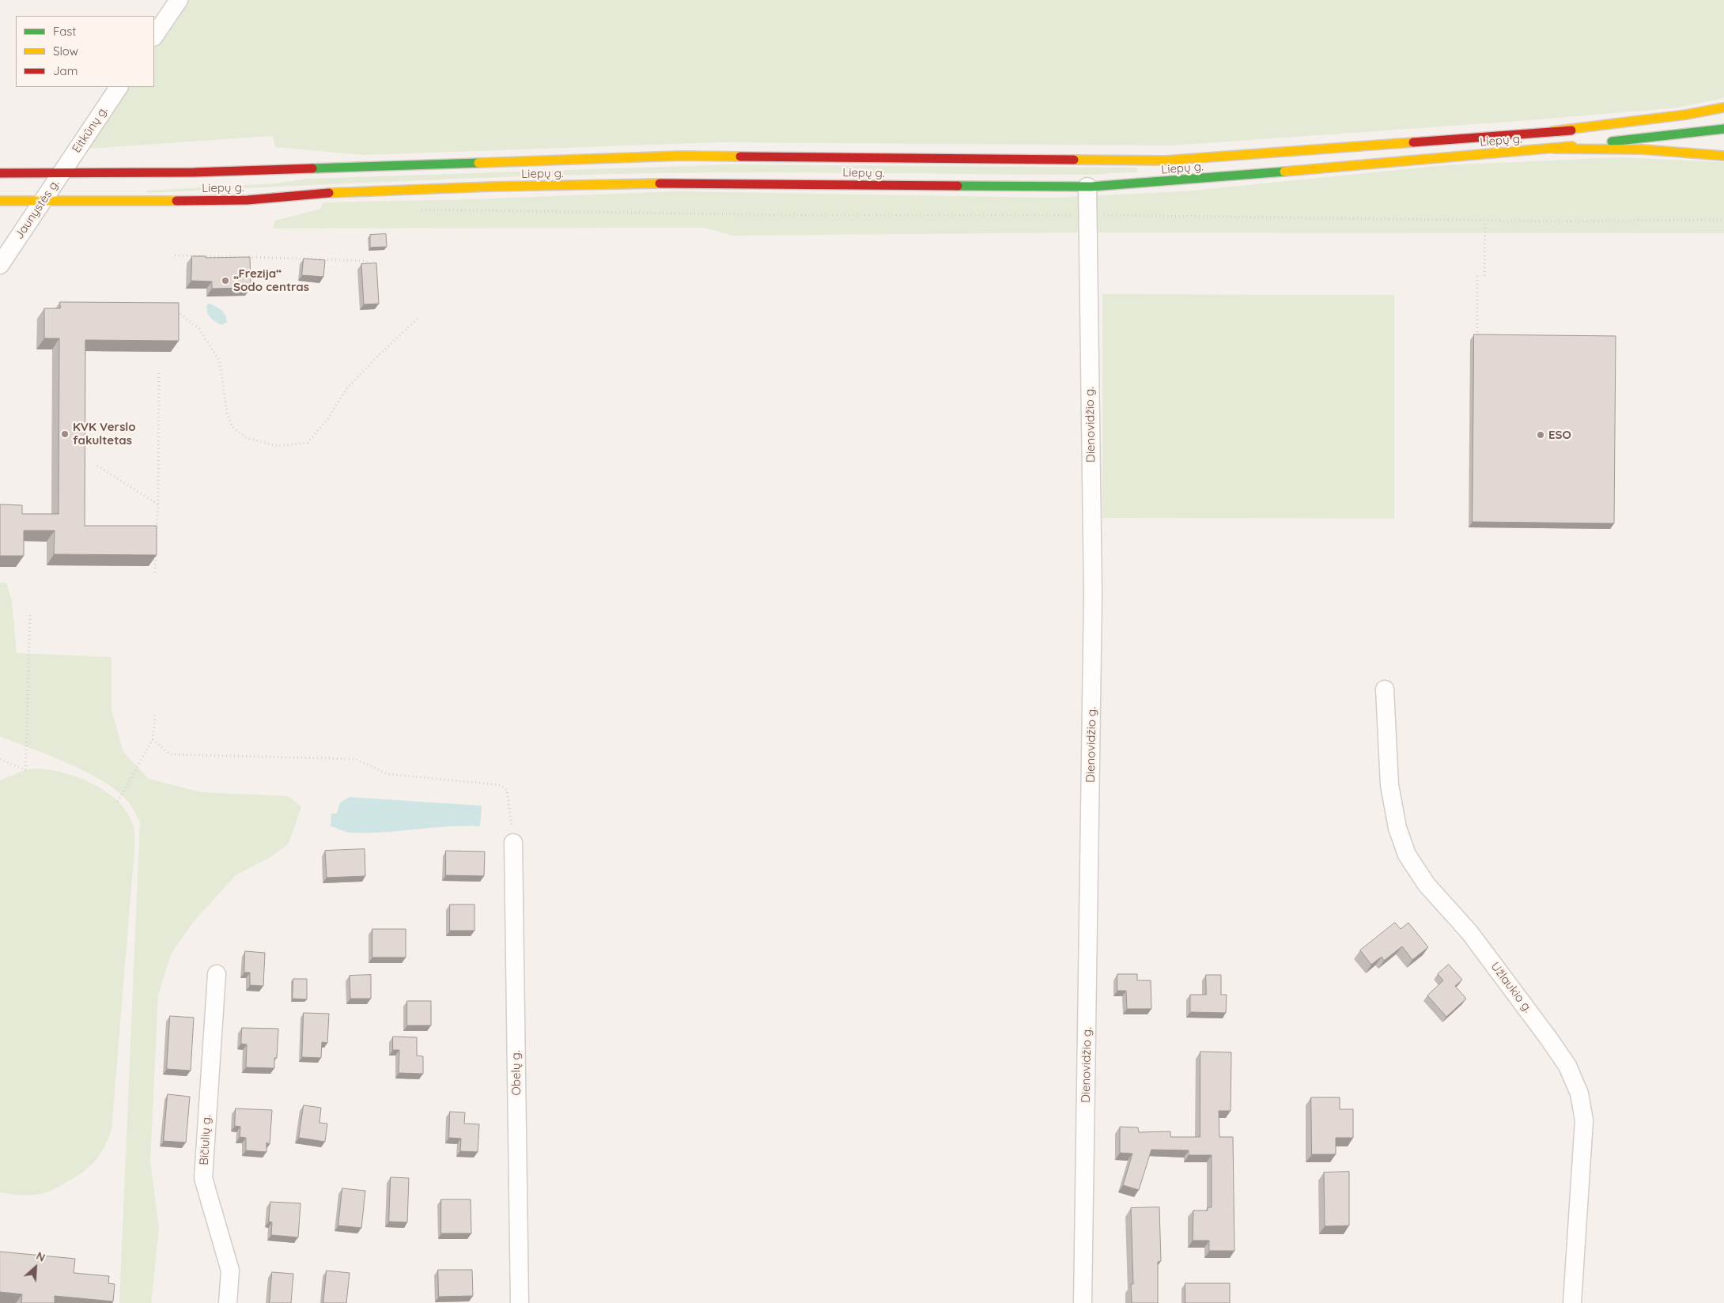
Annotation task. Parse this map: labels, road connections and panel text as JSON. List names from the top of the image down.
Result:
{
  "streets": {
    "main road": ["Liepų g."],
    "street": [
      "Eitkūnų g.",
      "Jaunystės g.",
      "Dienovidžio g.",
      "Užlaukio g.",
      "Obelų g.",
      "Bičiulių g."
    ]
  },
  "crossings": [
    ["Eitkūnų g.", "Liepų g."],
    ["Eitkūnų g.", "Jaunystės g."],
    ["Liepų g.", "Jaunystės g."],
    ["Liepų g.", "Dienovidžio g."]
  ],
  "places": ["„Frezija“ Sodo centras", "KVK Verslo fakultetas", "ESO"],
  "legend": ["Fast", "Slow", "Jam"],
  "north": "top right"
}
